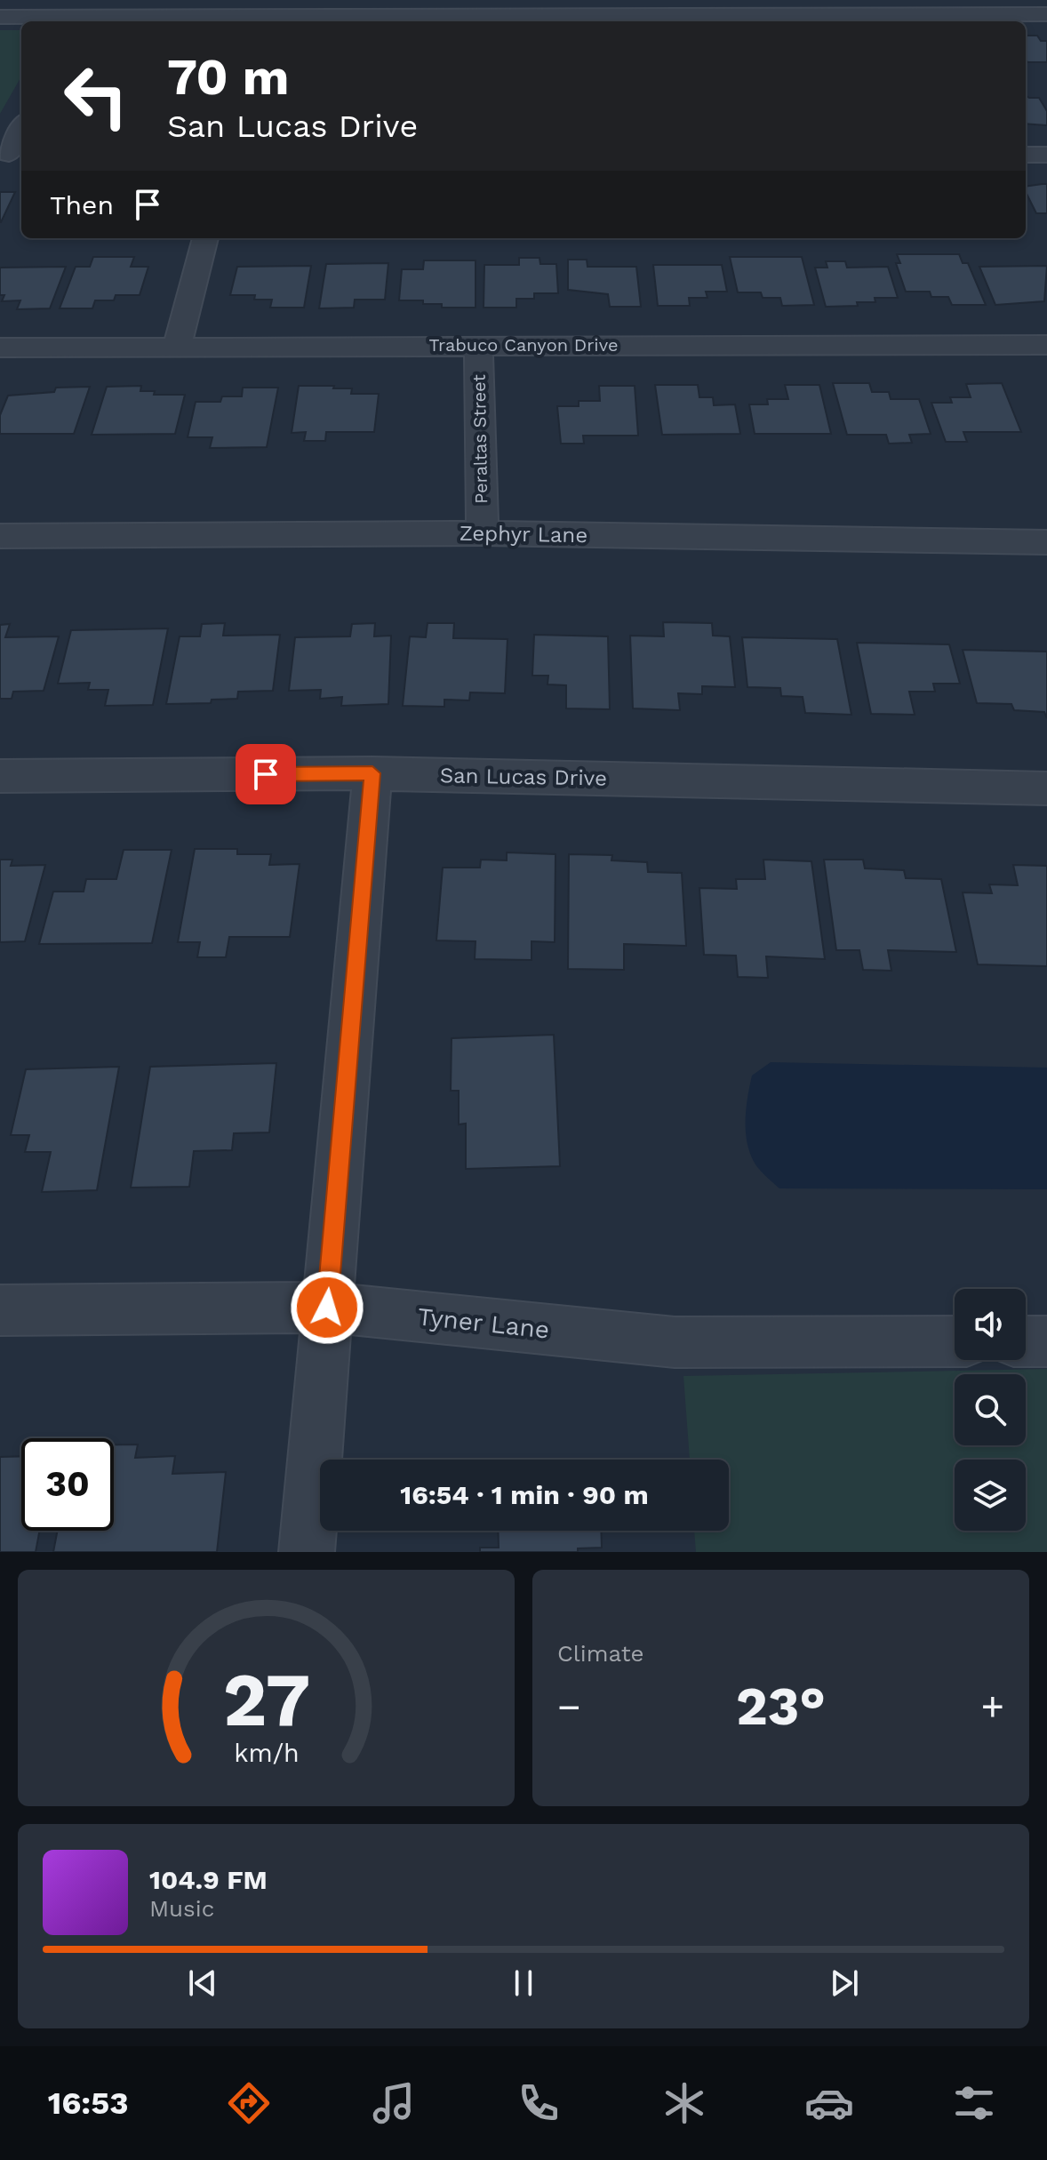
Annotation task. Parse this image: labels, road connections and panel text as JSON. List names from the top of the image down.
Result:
{
  "streets": {
    "street": [
      "Trabuco Canyon Drive",
      "Peraltas Street",
      "Zephyr Lane",
      "San Lucas Drive",
      "Tyner Lane"
    ]
  },
  "crossings": [
    ["Trabuco Canyon Drive", "Peraltas Street"],
    ["Peraltas Street", "Zephyr Lane"]
  ],
  "page": {
    "turn": ["70 m", "San Lucas Drive"],
    "then": "Then",
    "limit": "30",
    "trip": "16:54 · 1 min · 90 m",
    "tile": "Climate",
    "heat": ["−", "23°", "+"],
    "song": ["104.9 FM", "Music"],
    "tabs": "16:53",
    "gauge": ["27", "km/h"]
  }
}
